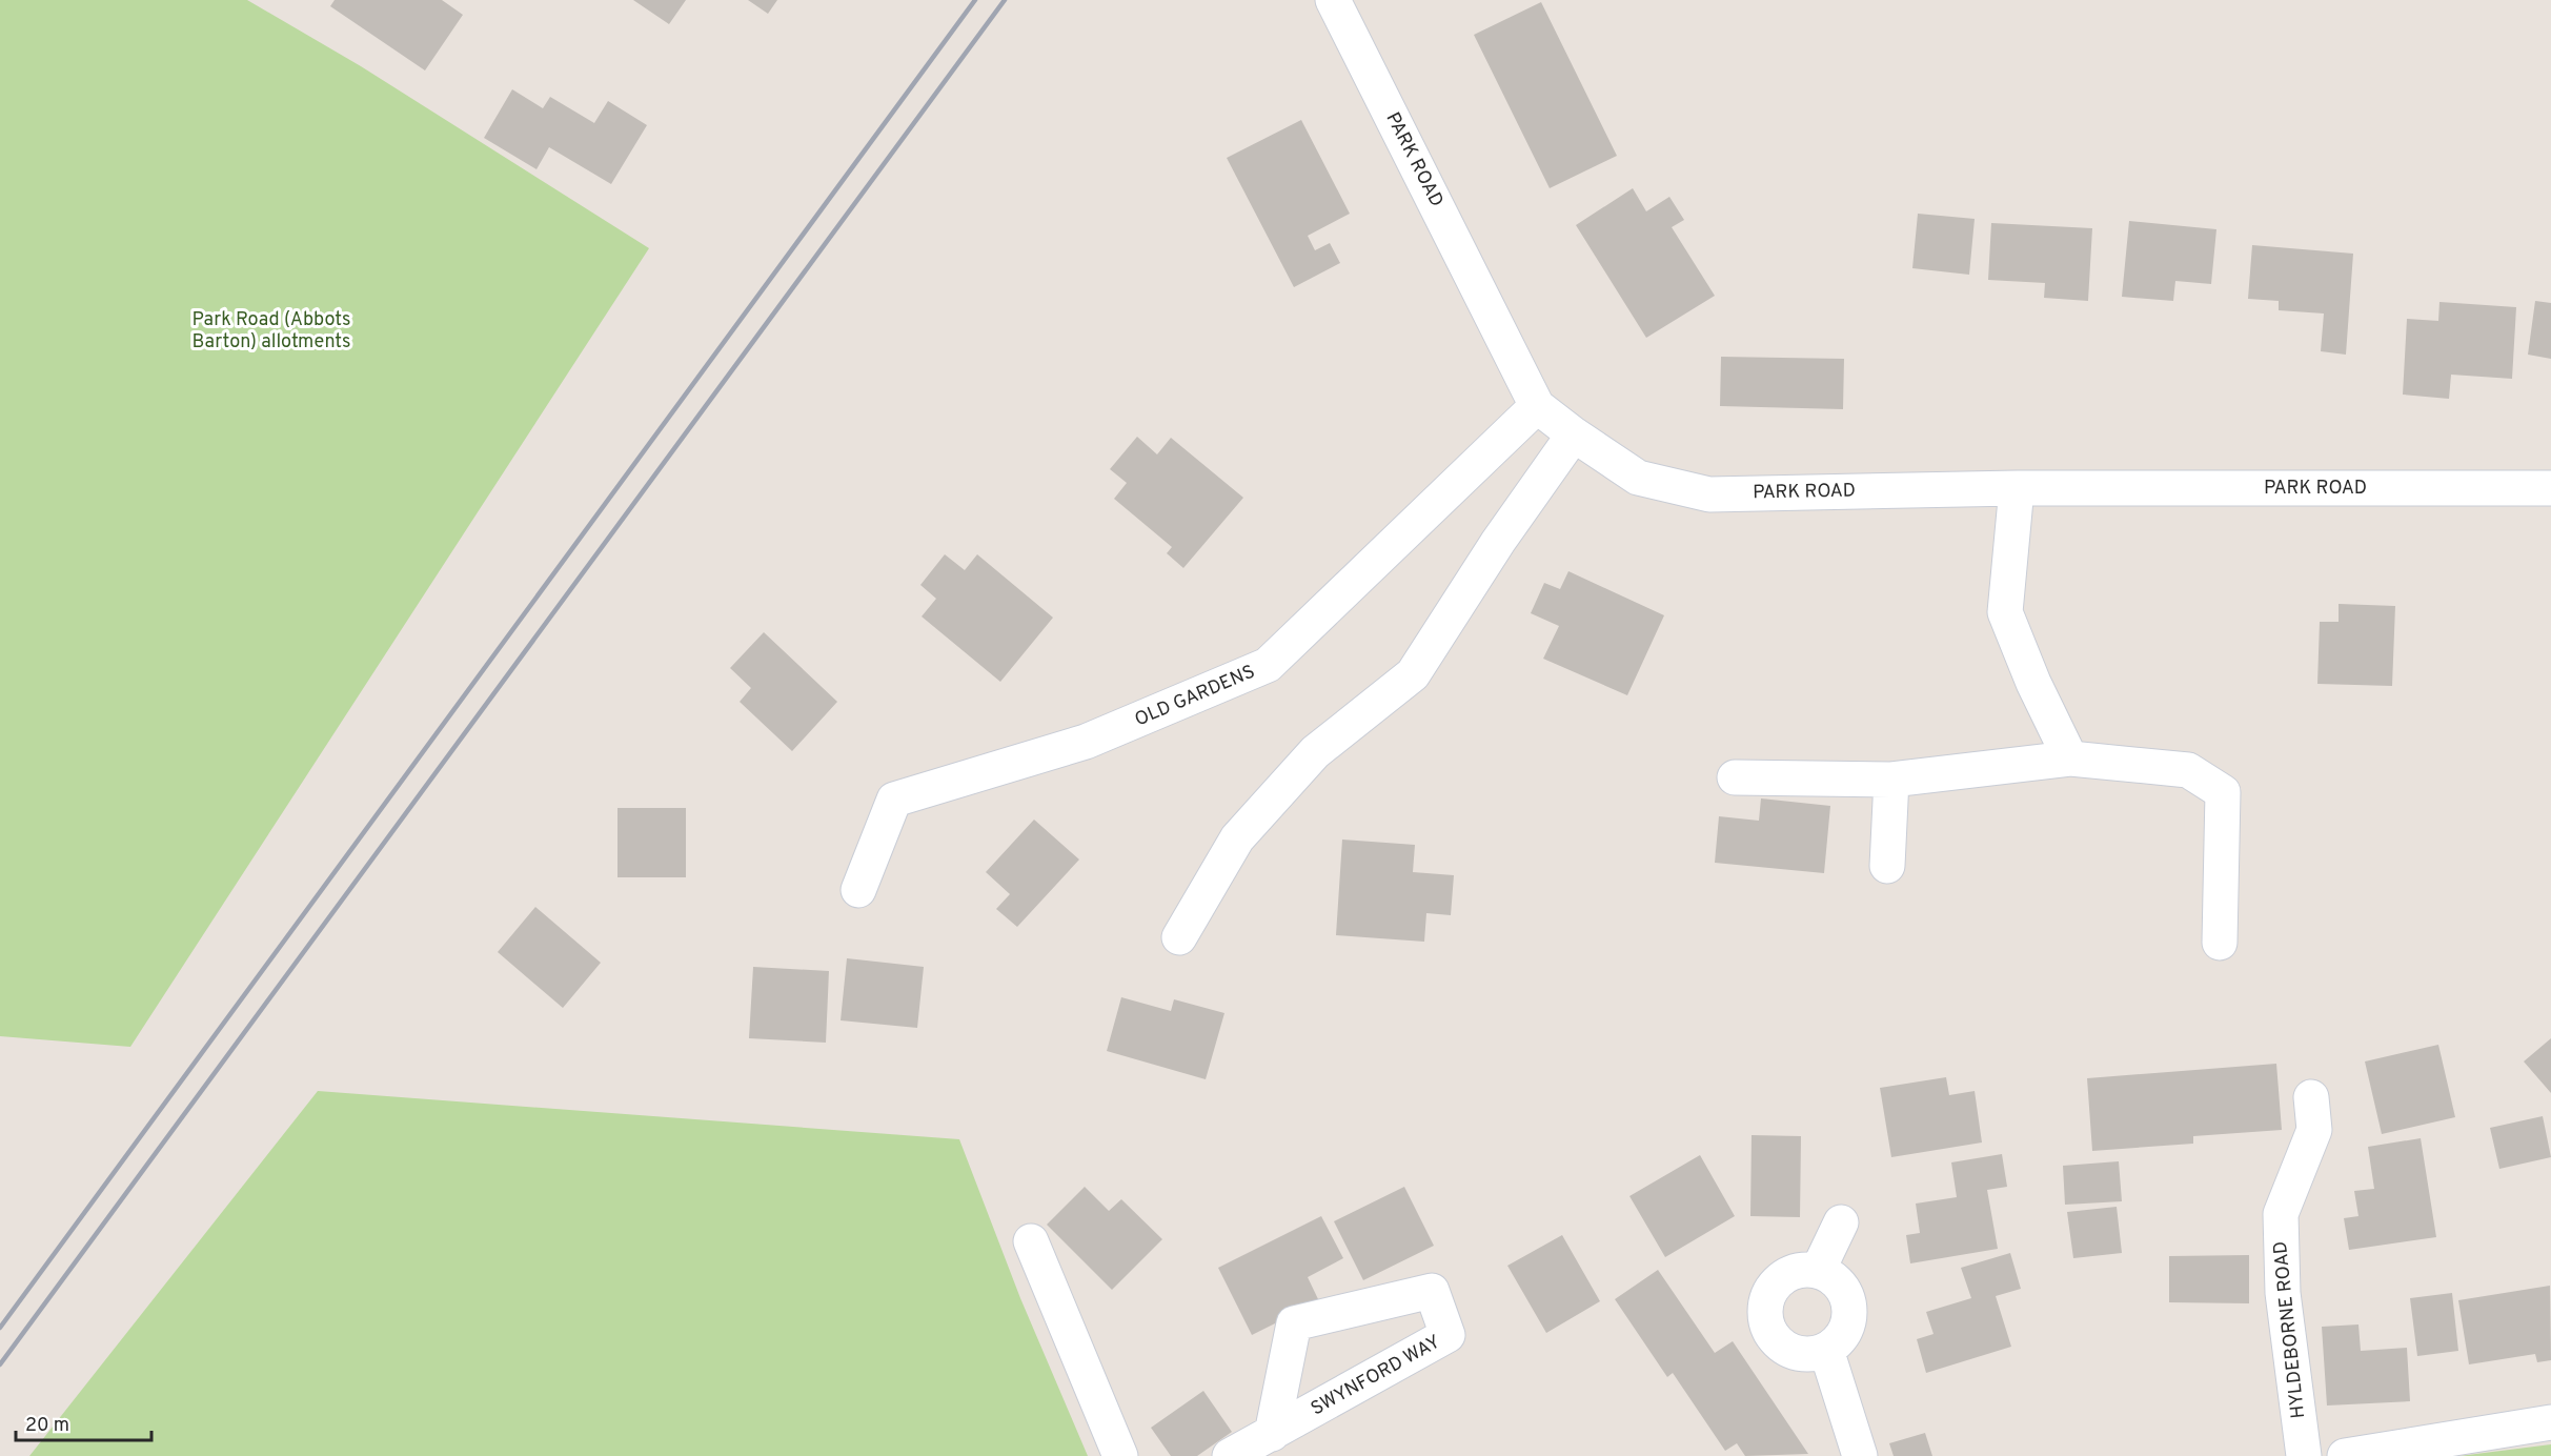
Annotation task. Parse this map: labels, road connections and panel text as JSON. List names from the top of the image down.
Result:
{
  "streets": {
    "street": [
      "PARK ROAD",
      "OLD GARDENS",
      "HYLDEBORNE ROAD",
      "SWYNFORD WAY"
    ]
  },
  "crossings": [
    ["PARK ROAD", "OLD GARDENS"]
  ],
  "parks": ["Park Road (Abbots Barton) allotments"],
  "scale_bar": "20 m"
}
